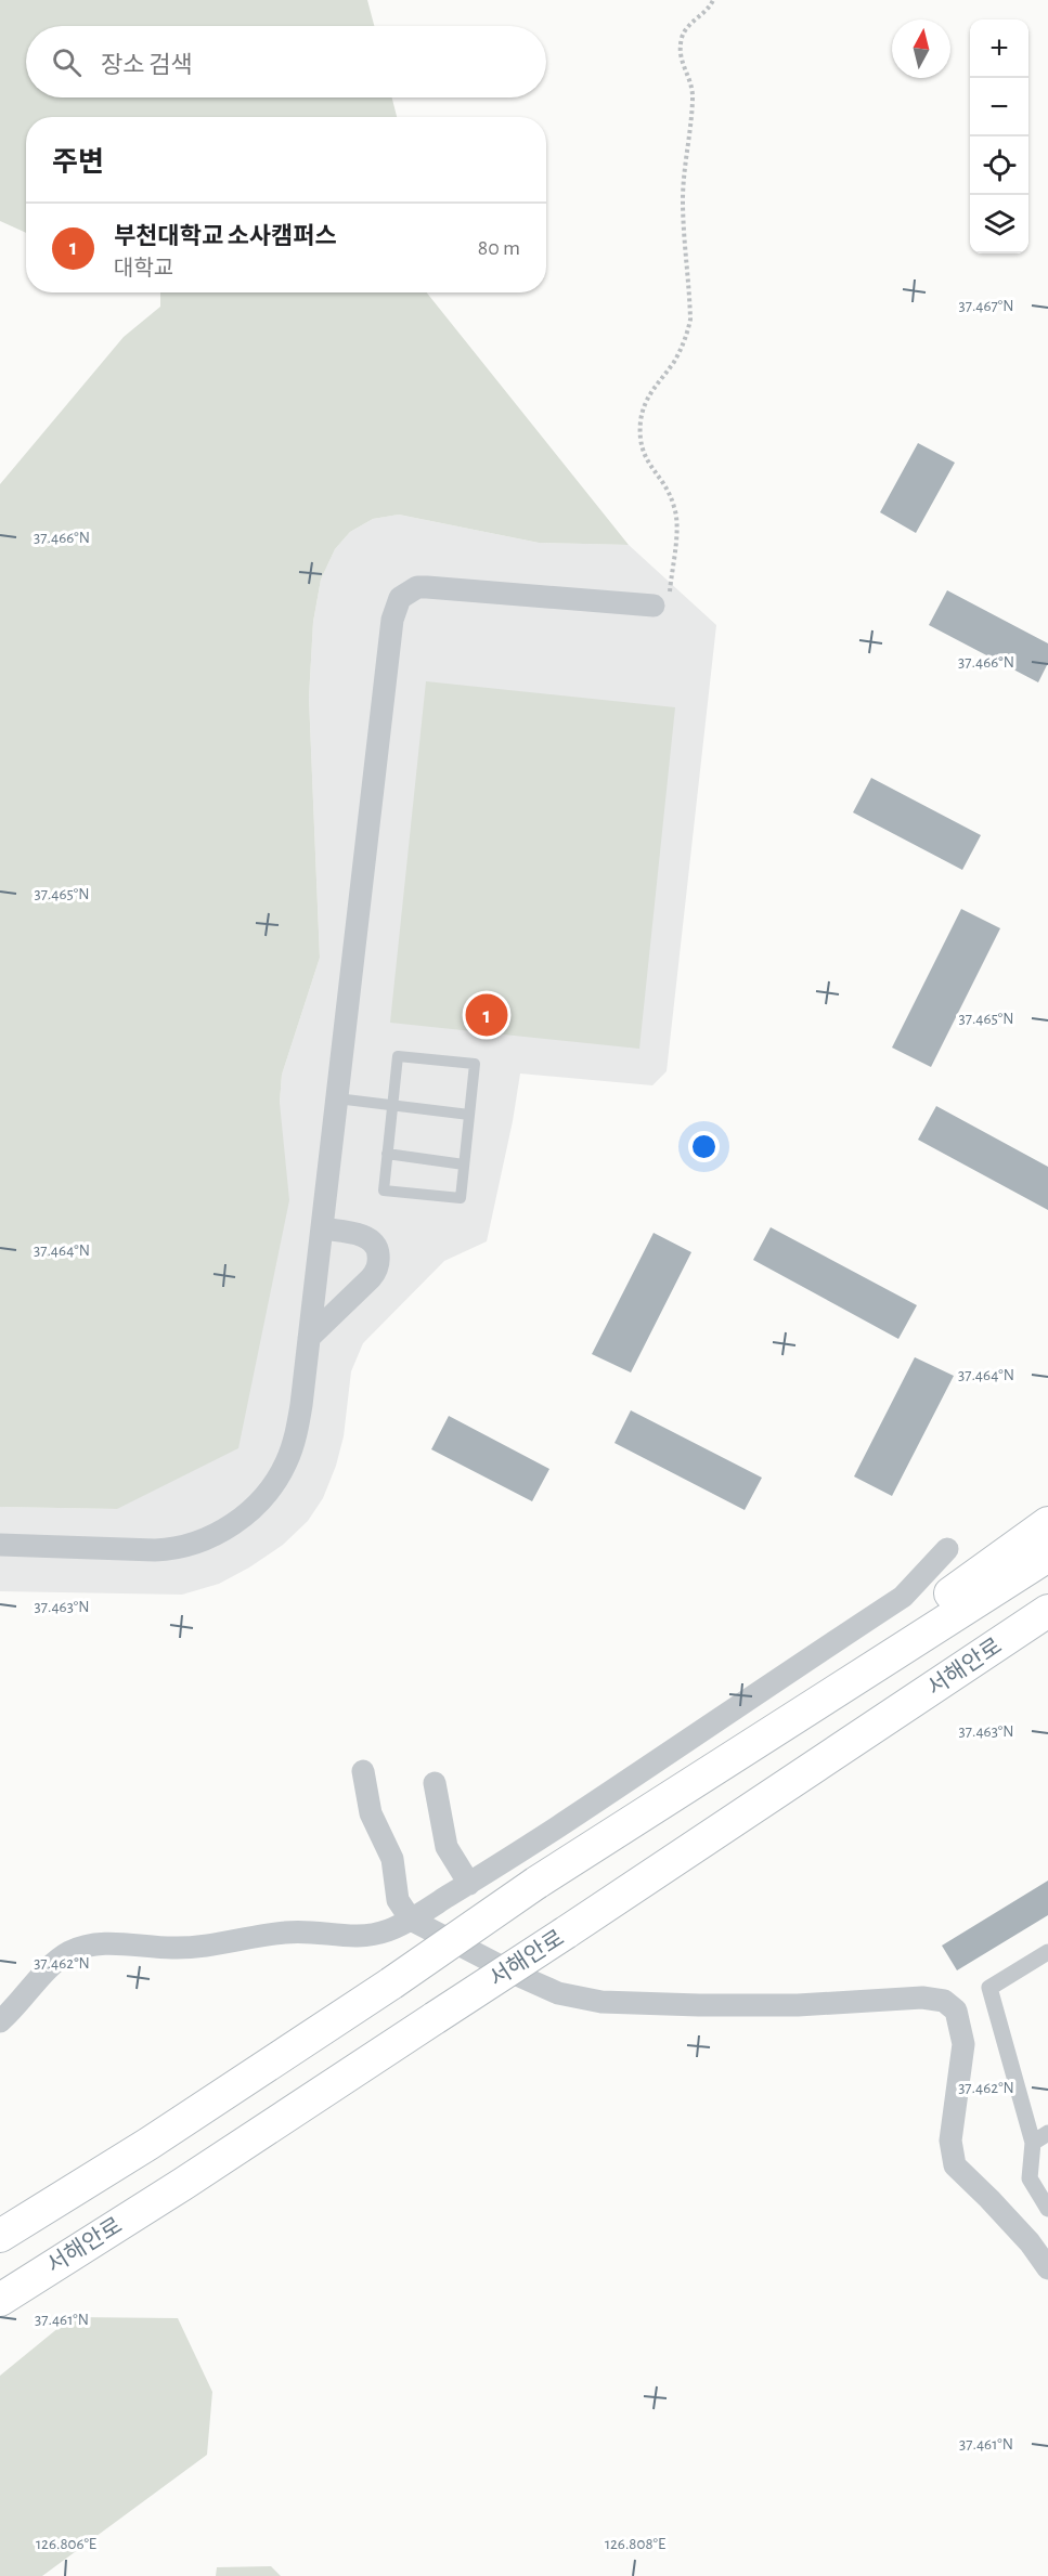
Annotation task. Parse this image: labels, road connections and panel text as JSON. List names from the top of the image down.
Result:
{
  "streets": {
    "main road": ["서해안로"]
  },
  "north": "top",
  "page": {
    "map_buttons": ["+", "−"],
    "search": "장소 검색",
    "heading": "주변",
    "list": [
      {
        "mark": "1",
        "name": "부천대학교 소사캠퍼스",
        "note": "대학교",
        "value": "80 m"
      }
    ],
    "pins": "1"
  },
  "coordinates": [
    "37.467°N",
    "37.466°N",
    "37.465°N",
    "37.464°N",
    "37.463°N",
    "37.462°N",
    "37.461°N",
    "126.806°E",
    "126.808°E"
  ]
}
